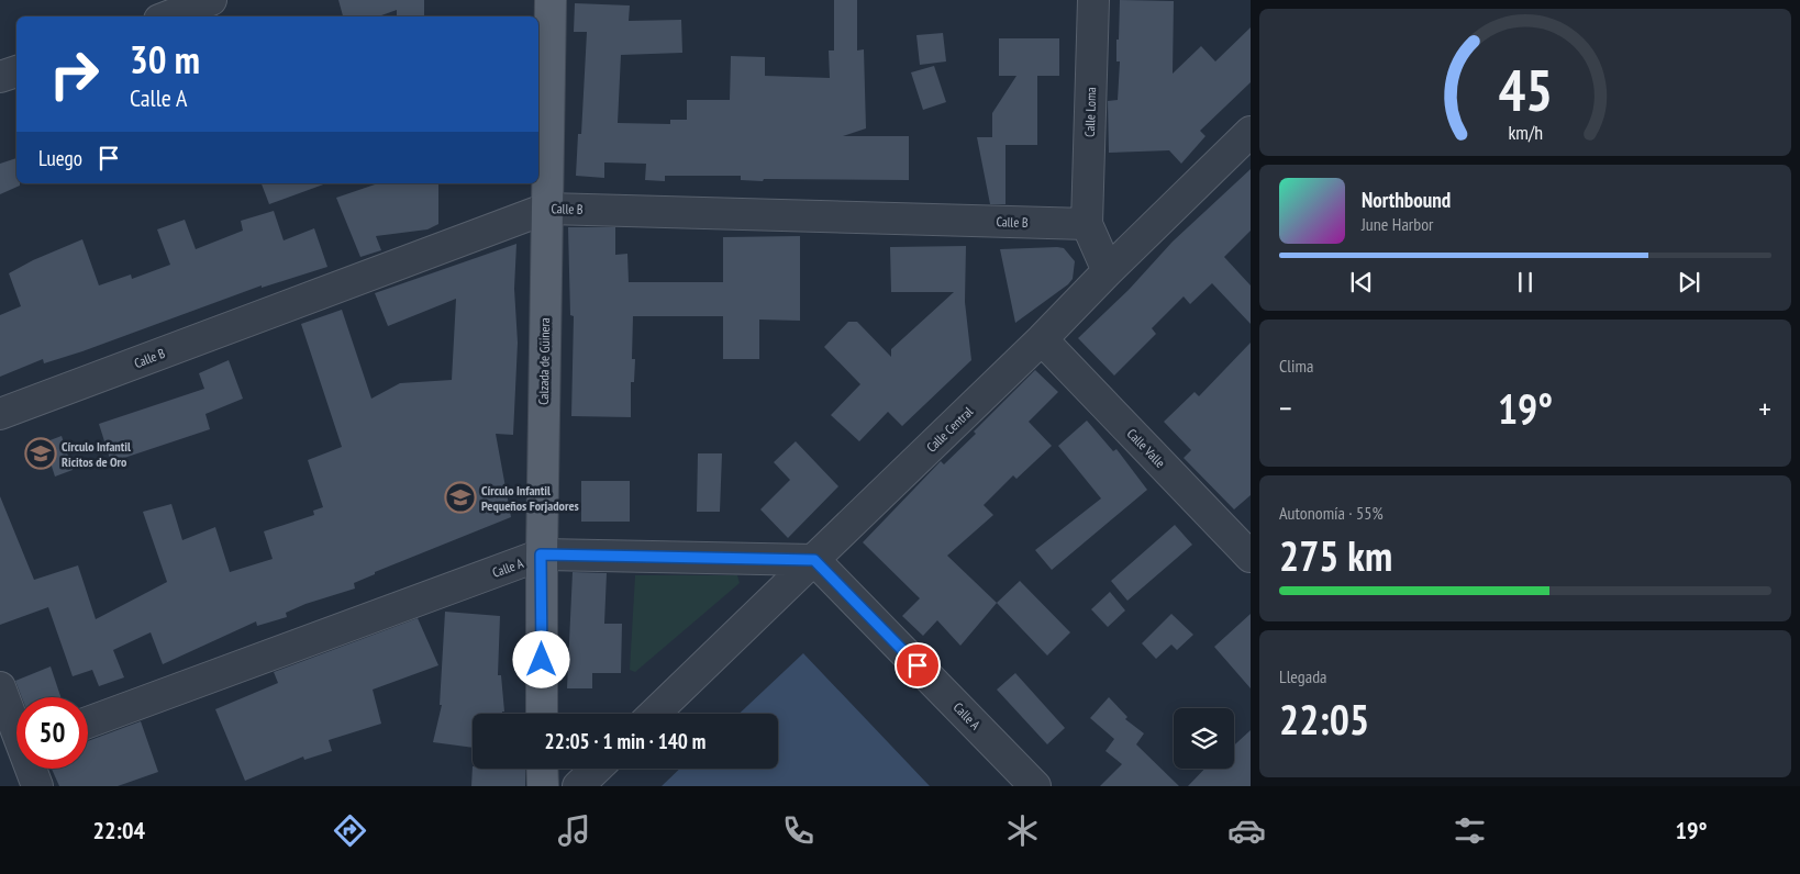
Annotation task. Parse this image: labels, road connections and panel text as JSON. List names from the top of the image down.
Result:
{
  "streets": {
    "main road": ["Calzada de Güinera"],
    "street": [
      "Calle Loma",
      "Calle B",
      "Calle Central",
      "Calle Valle",
      "Calle A"
    ]
  },
  "crossings": [
    ["Calle Loma", "Calle B"],
    ["Calle B", "Calzada de Güinera"],
    ["Calzada de Güinera", "Calle A"],
    ["Calle Central", "Calle Valle"],
    ["Calle Central", "Calle A"]
  ],
  "places": {
    "school or university": ["Círculo Infantil Ricitos de Oro", "Círculo Infantil Pequeños Forjadores"]
  },
  "page": {
    "turn": ["30 m", "Calle A"],
    "then": "Luego",
    "song": ["Northbound", "June Harbor"],
    "tile": [
      "Clima",
      ["Autonomía · 55%", "275 km"],
      ["Llegada", "22:05"]
    ],
    "heat": ["−", "19°", "+"],
    "limit": "50",
    "trip": "22:05 · 1 min · 140 m",
    "tabs": ["22:04", "19°"],
    "gauge": ["45", "km/h"]
  }
}
